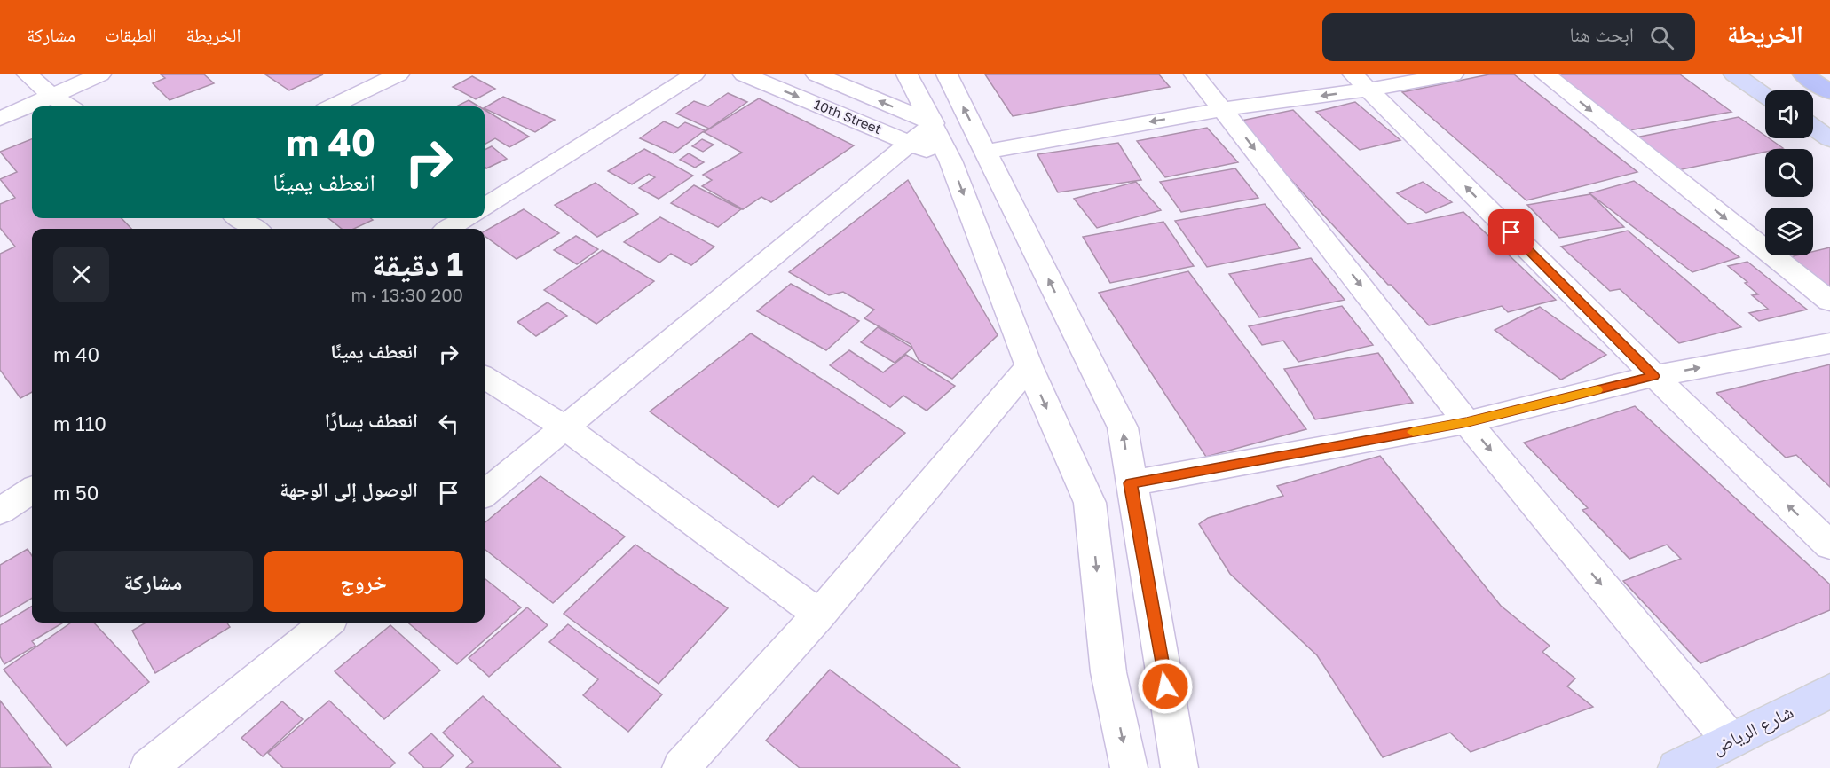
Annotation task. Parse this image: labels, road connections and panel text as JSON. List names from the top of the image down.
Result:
{
  "streets": {
    "main road": ["شارع الرياض"],
    "street": ["10th Street"]
  },
  "page": {
    "header": "الخريطة",
    "search": "ابحث هنا",
    "nav": ["الخريطة", "الطبقات", "مشاركة"],
    "turn": ["40 m", "انعطف يمينًا"],
    "heading": ["1 دقيقة", "200 m · 13:30"],
    "list": [
      {
        "name": "انعطف يمينًا",
        "value": "40 m"
      },
      {
        "name": "انعطف يسارًا",
        "value": "110 m"
      },
      {
        "name": "الوصول إلى الوجهة",
        "value": "50 m"
      }
    ],
    "buttons": ["خروج", "مشاركة"]
  }
}
